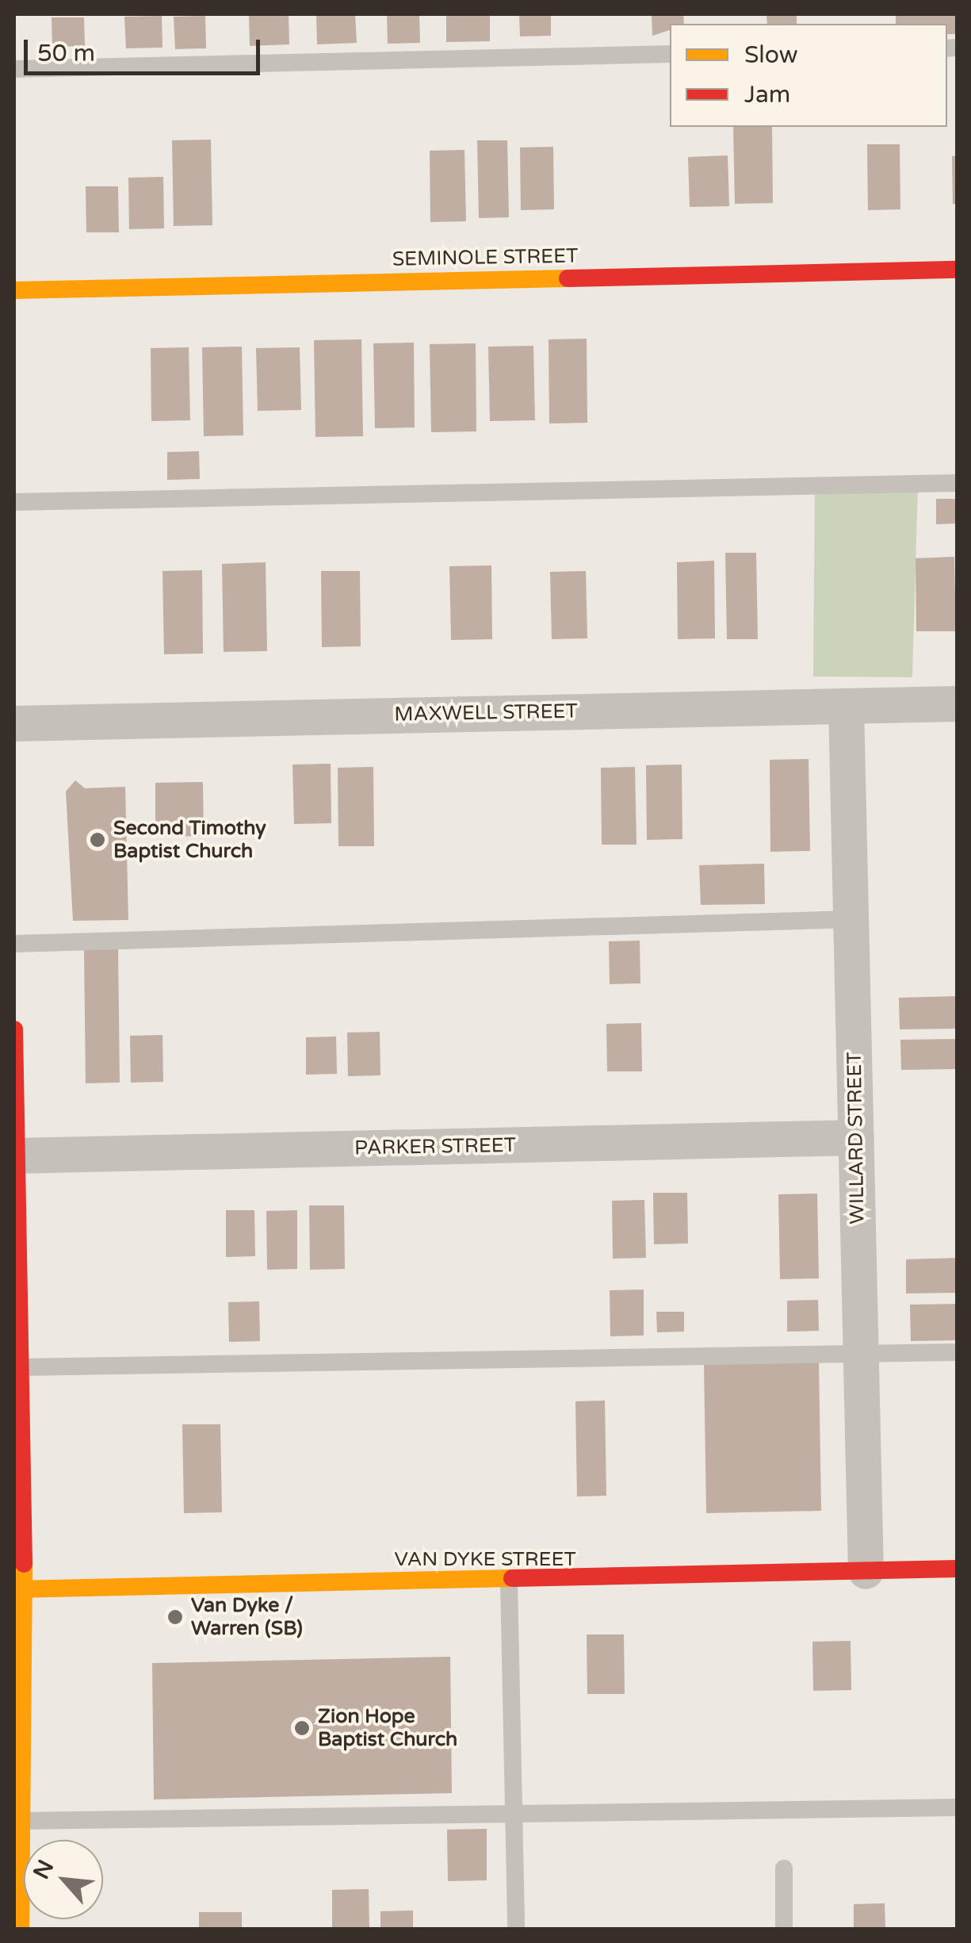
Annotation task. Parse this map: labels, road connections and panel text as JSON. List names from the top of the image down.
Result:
{
  "streets": {
    "main road": ["SEMINOLE STREET", "VAN DYKE STREET"],
    "street": ["MAXWELL STREET", "WILLARD STREET", "PARKER STREET"]
  },
  "crossings": [
    ["MAXWELL STREET", "WILLARD STREET"],
    ["WILLARD STREET", "PARKER STREET"],
    ["WILLARD STREET", "VAN DYKE STREET"]
  ],
  "places": ["Second Timothy Baptist Church", "Van Dyke / Warren (SB)", "Zion Hope Baptist Church"],
  "legend": ["Slow", "Jam"],
  "scale_bar": "50 m",
  "north": "top left"
}
